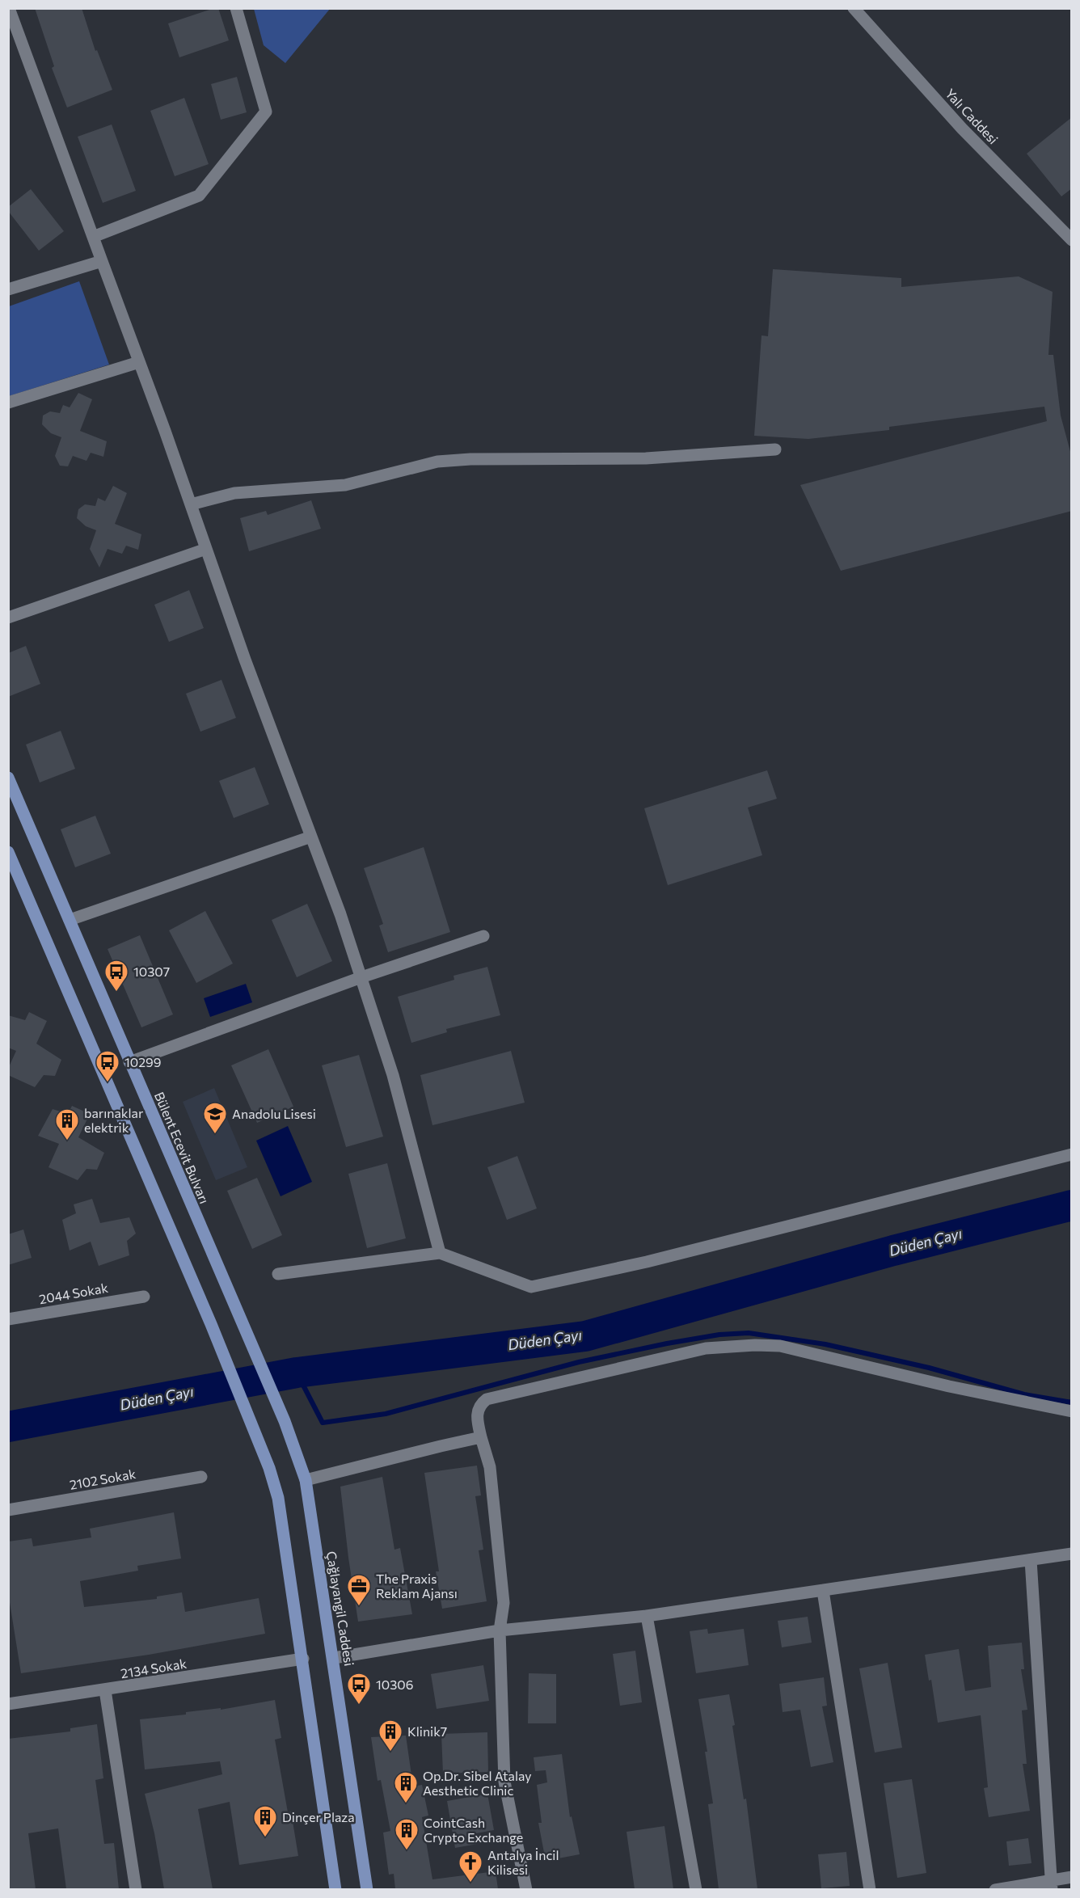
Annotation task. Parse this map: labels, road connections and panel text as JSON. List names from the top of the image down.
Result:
{
  "streets": {
    "main road": ["Bülent Ecevit Bulvarı", "Çağlayangil Caddesi"],
    "street": [
      "Yalı Caddesi",
      "2044 Sokak",
      "2102 Sokak",
      "2134 Sokak"
    ]
  },
  "crossings": [
    ["Bülent Ecevit Bulvarı", "Çağlayangil Caddesi"]
  ],
  "water": ["Düden Çayı"],
  "places": {
    "bus stop": ["10307", "10299", "10306"],
    "school or university": ["Anadolu Lisesi"],
    "building": [
      "barınaklar elektrik",
      "Klinik7",
      "Op.Dr. Sibel Atalay Aesthetic Clinic",
      "Dinçer Plaza",
      "CointCash Crypto Exchange"
    ],
    "office": ["The Praxis Reklam Ajansı"],
    "church": ["Antalya İncil Kilisesi"]
  }
}
